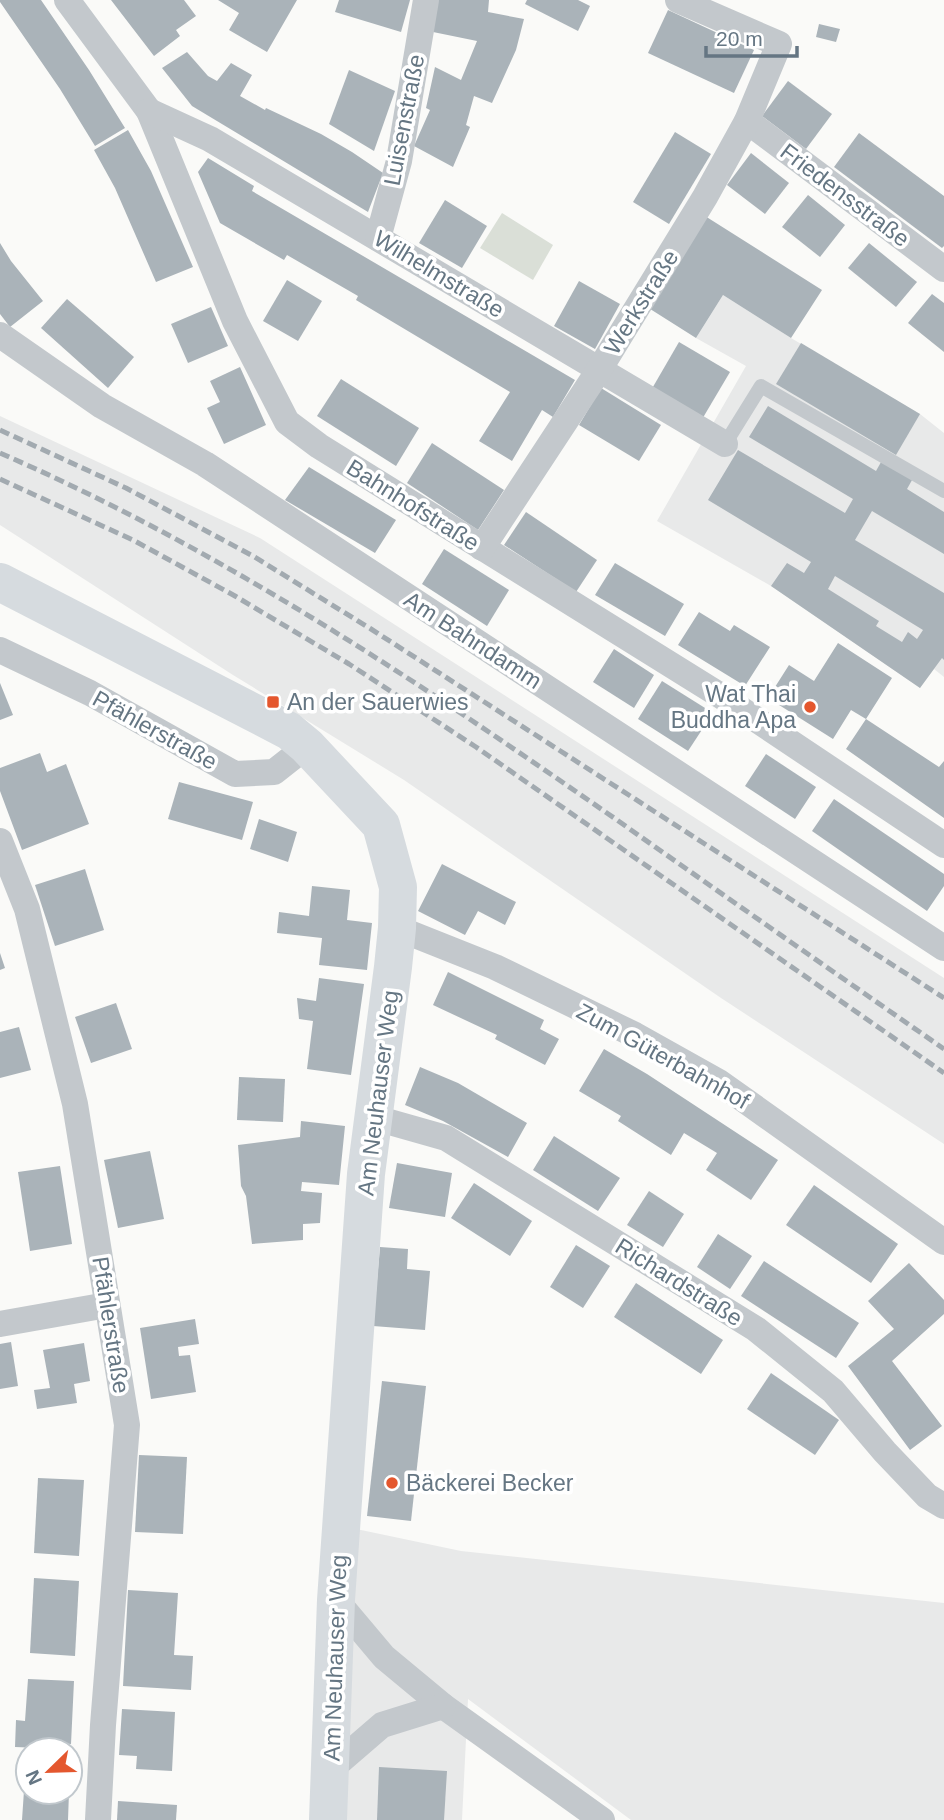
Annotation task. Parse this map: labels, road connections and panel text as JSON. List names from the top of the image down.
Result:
{
  "streets": {
    "street": [
      "Luisenstraße",
      "Friedensstraße",
      "Wilhelmstraße",
      "Werkstraße",
      "Bahnhofstraße",
      "Am Bahndamm",
      "Pfählerstraße",
      "Zum Güterbahnhof",
      "Am Neuhauser Weg",
      "Richardstraße"
    ]
  },
  "crossings": [
    ["Luisenstraße", "Wilhelmstraße"],
    ["Friedensstraße", "Werkstraße"],
    ["Wilhelmstraße", "Werkstraße"],
    ["Wilhelmstraße", "Bahnhofstraße"],
    ["Werkstraße", "Bahnhofstraße"],
    ["Pfählerstraße", "Am Neuhauser Weg"],
    ["Zum Güterbahnhof", "Am Neuhauser Weg"],
    ["Am Neuhauser Weg", "Richardstraße"]
  ],
  "places": {
    "transit": ["An der Sauerwies"],
    "other": ["Wat Thai Buddha Apa", "Bäckerei Becker"]
  },
  "scale_bar": "20 m",
  "north": "bottom left"
}
